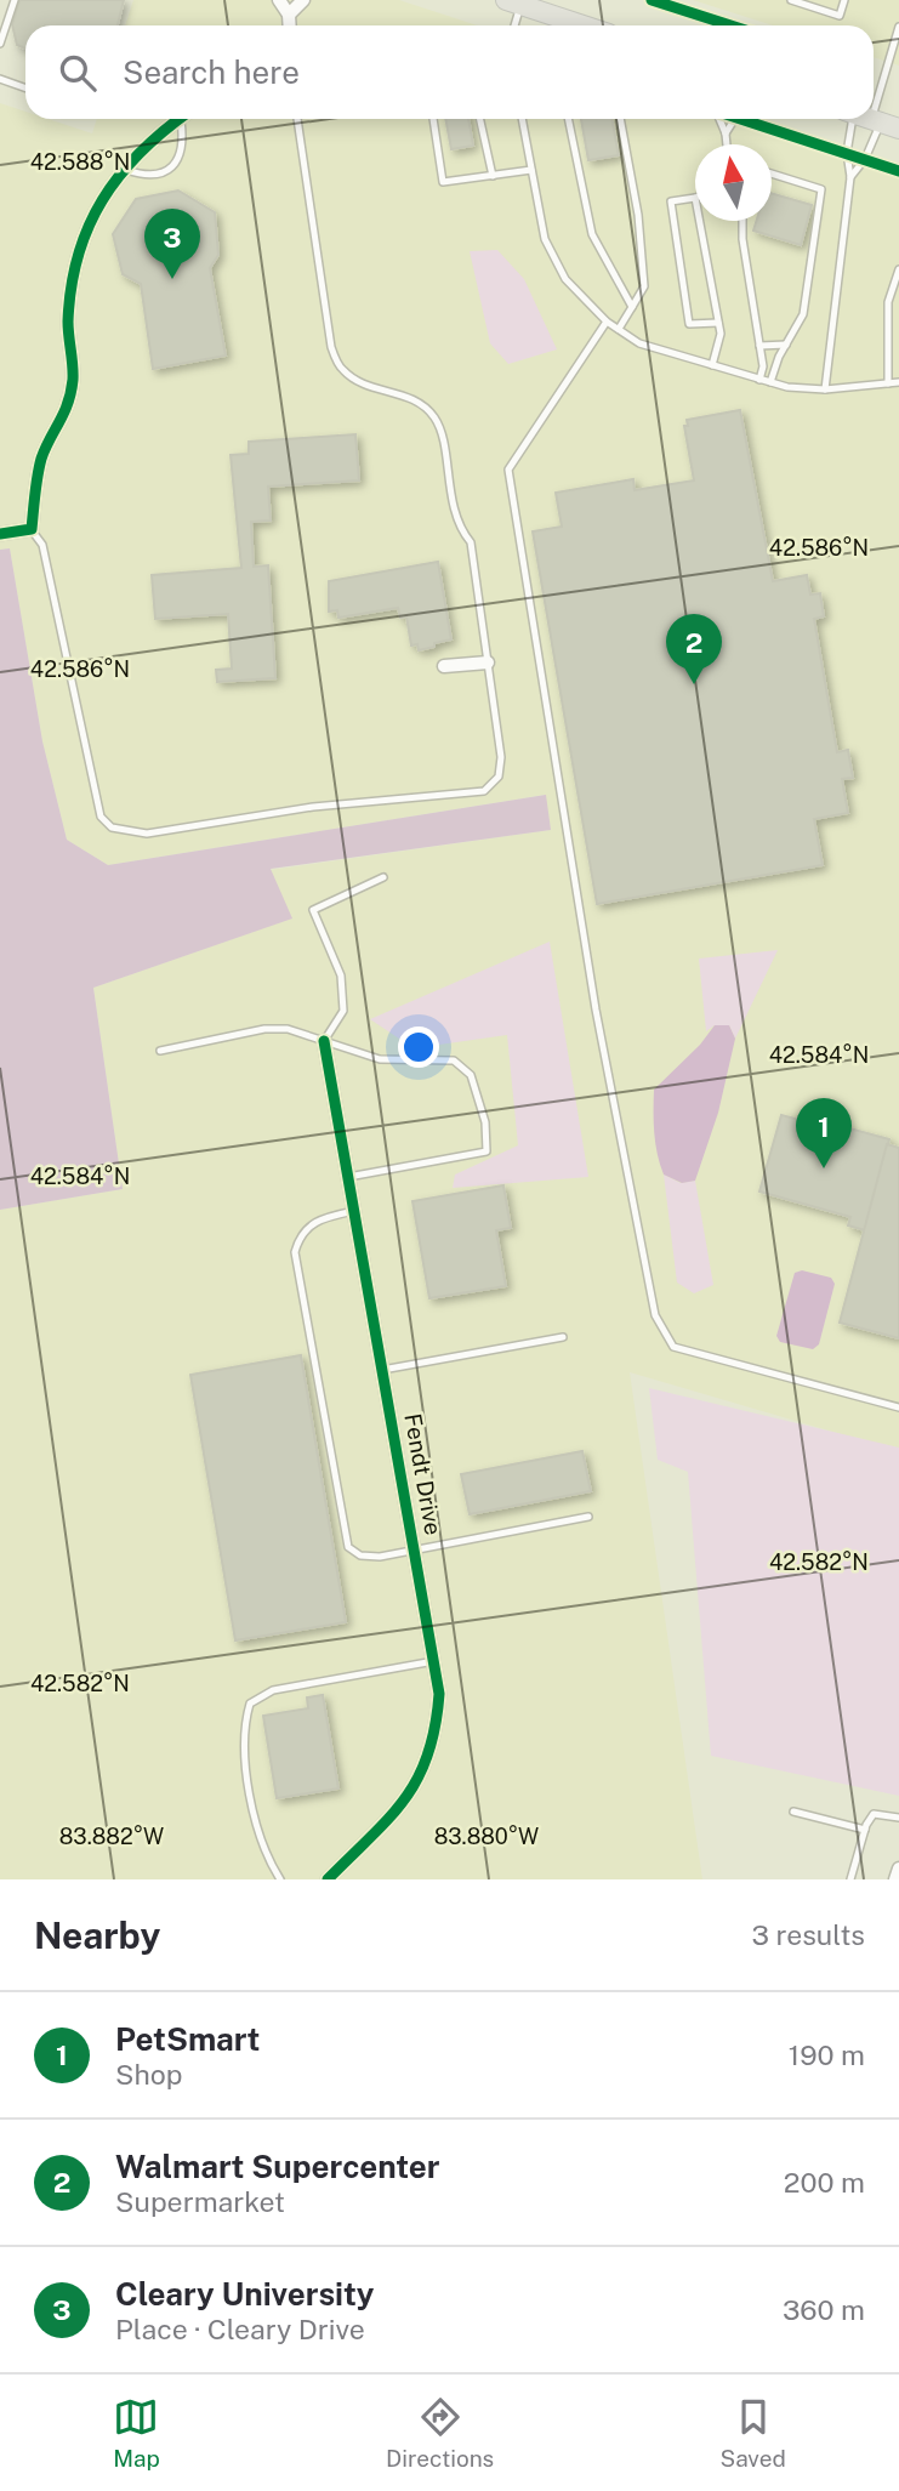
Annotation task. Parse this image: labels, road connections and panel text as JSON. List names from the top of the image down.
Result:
{
  "streets": {
    "street": ["Fendt Drive"]
  },
  "north": "top",
  "page": {
    "search": "Search here",
    "pins": ["3", "2", "1"],
    "heading": ["Nearby", "3 results"],
    "list": [
      {
        "mark": "1",
        "name": "PetSmart",
        "note": "Shop",
        "value": "190 m"
      },
      {
        "mark": "2",
        "name": "Walmart Supercenter",
        "note": "Supermarket",
        "value": "200 m"
      },
      {
        "mark": "3",
        "name": "Cleary University",
        "note": "Place · Cleary Drive",
        "value": "360 m"
      }
    ],
    "nav": ["Map", "Directions", "Saved"]
  },
  "coordinates": [
    "42.588°N",
    "42.586°N",
    "42.584°N",
    "42.582°N",
    "83.882°W",
    "83.880°W"
  ]
}
